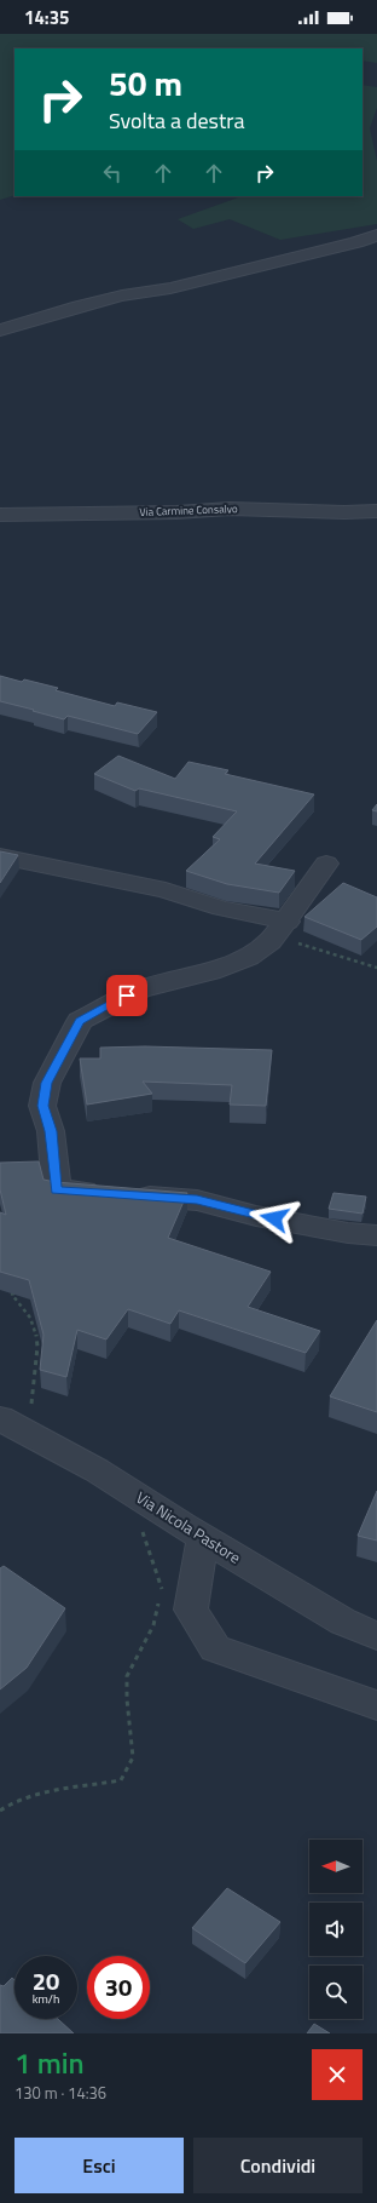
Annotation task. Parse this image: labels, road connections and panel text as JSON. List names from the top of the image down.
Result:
{
  "streets": {
    "street": ["Via Carmine Consalvo", "Via Nicola Pastore"]
  },
  "north": "left",
  "page": {
    "status": "14:35",
    "turn": ["50 m", "Svolta a destra"],
    "speed": "20 km/h",
    "limit": "30",
    "heading": ["1 min", "130 m · 14:36"],
    "buttons": ["Esci", "Condividi"]
  }
}
